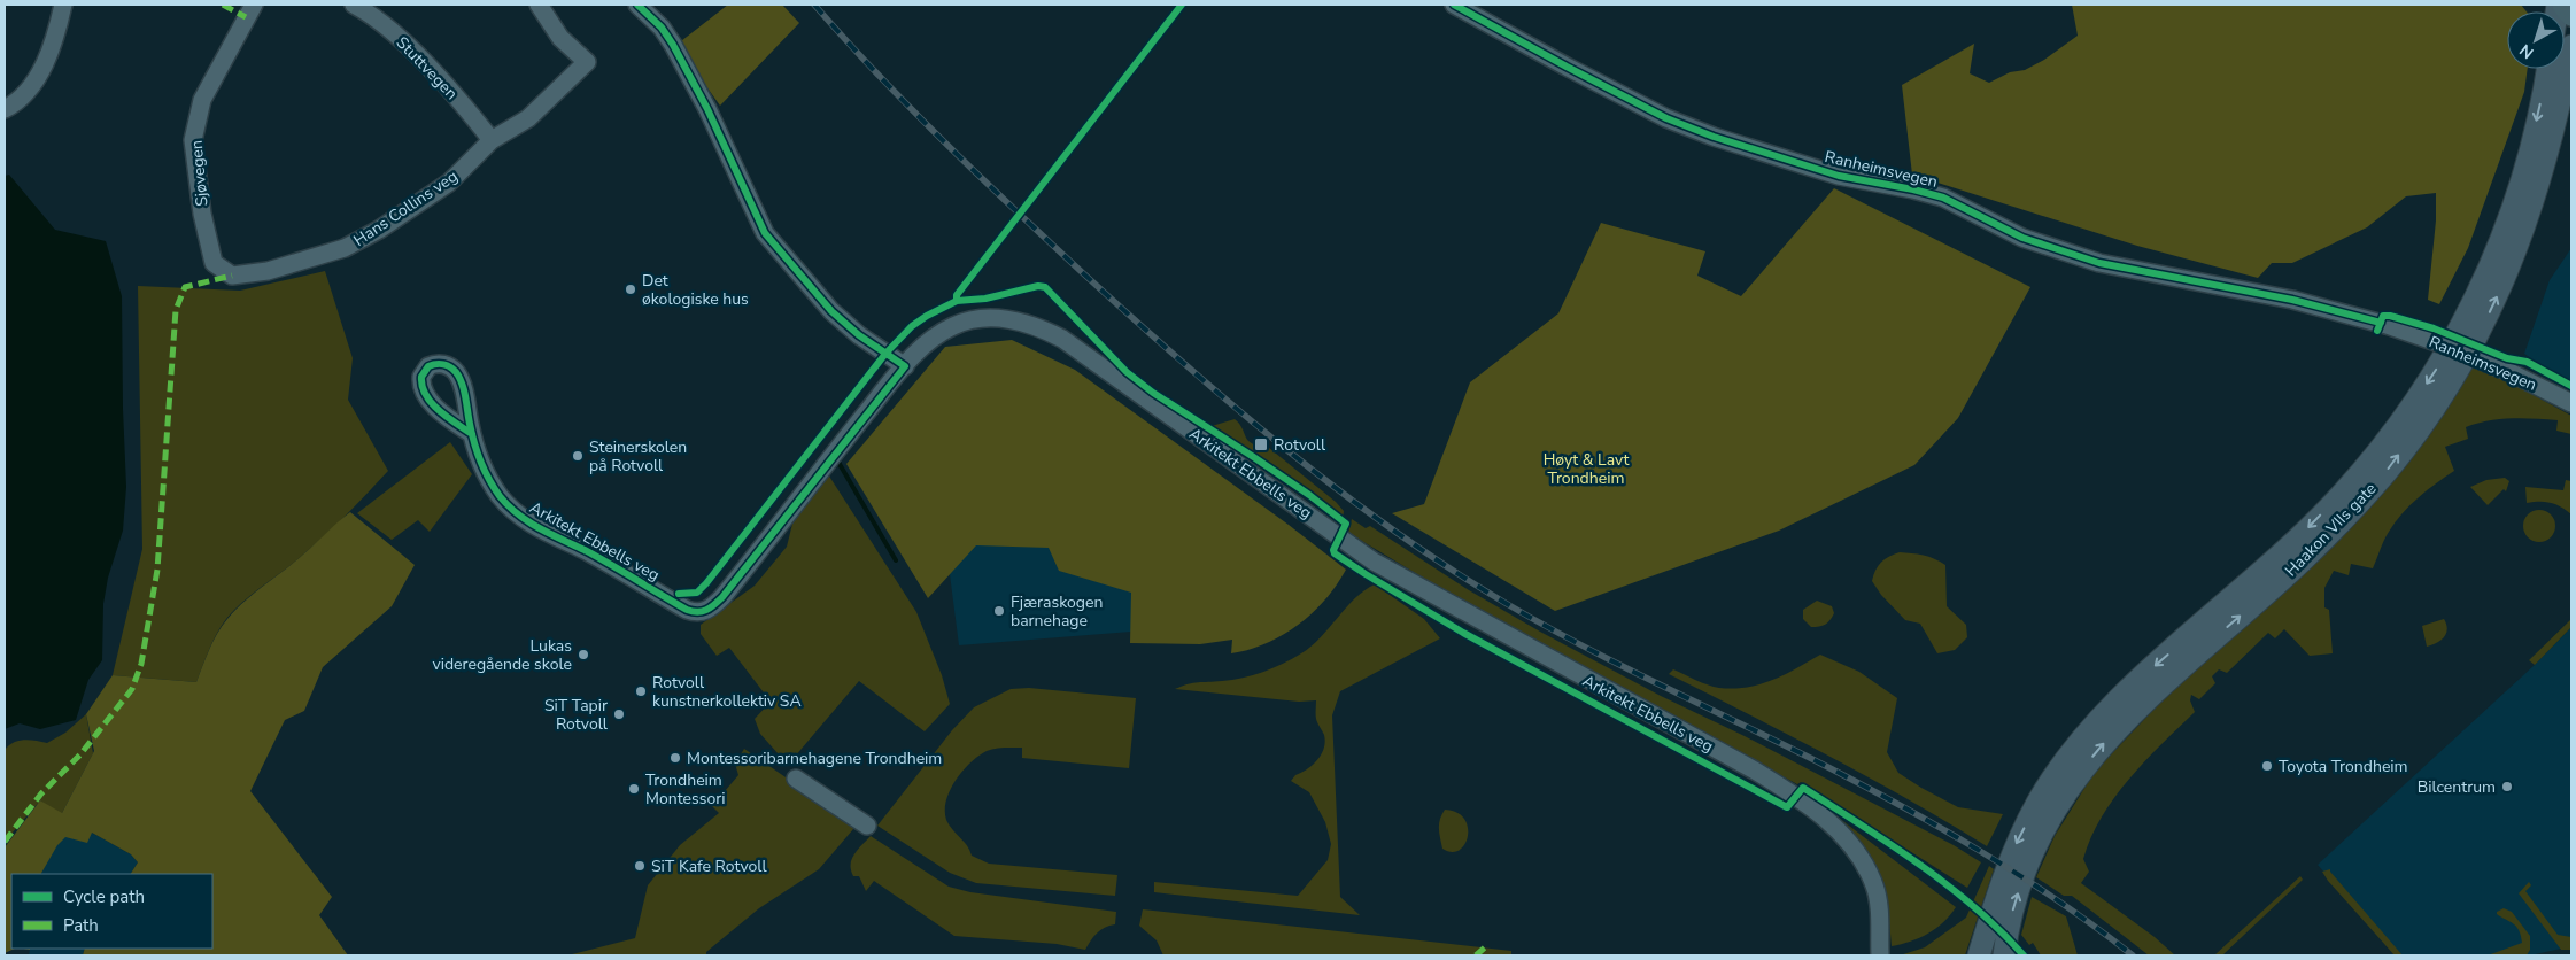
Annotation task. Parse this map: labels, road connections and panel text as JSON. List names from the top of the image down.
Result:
{
  "streets": {
    "main road": ["Haakon VIIs gate"],
    "street": [
      "Stuttvegen",
      "Ranheimsvegen",
      "Sjøvegen",
      "Hans Collins veg",
      "Arkitekt Ebbells veg"
    ]
  },
  "crossings": [
    ["Stuttvegen", "Hans Collins veg"],
    ["Sjøvegen", "Hans Collins veg"]
  ],
  "parks": ["Høyt & Lavt Trondheim"],
  "places": {
    "other": [
      "Det økologiske hus",
      "Steinerskolen på Rotvoll",
      "Fjæraskogen barnehage",
      "Lukas videregående skole",
      "Rotvoll kunstnerkollektiv SA",
      "SiT Tapir Rotvoll",
      "Montessoribarnehagene Trondheim",
      "Toyota Trondheim",
      "Bilcentrum",
      "Trondheim Montessori",
      "SiT Kafe Rotvoll"
    ],
    "transit": ["Rotvoll"]
  },
  "legend": ["Cycle path", "Path"],
  "north": "bottom left"
}
